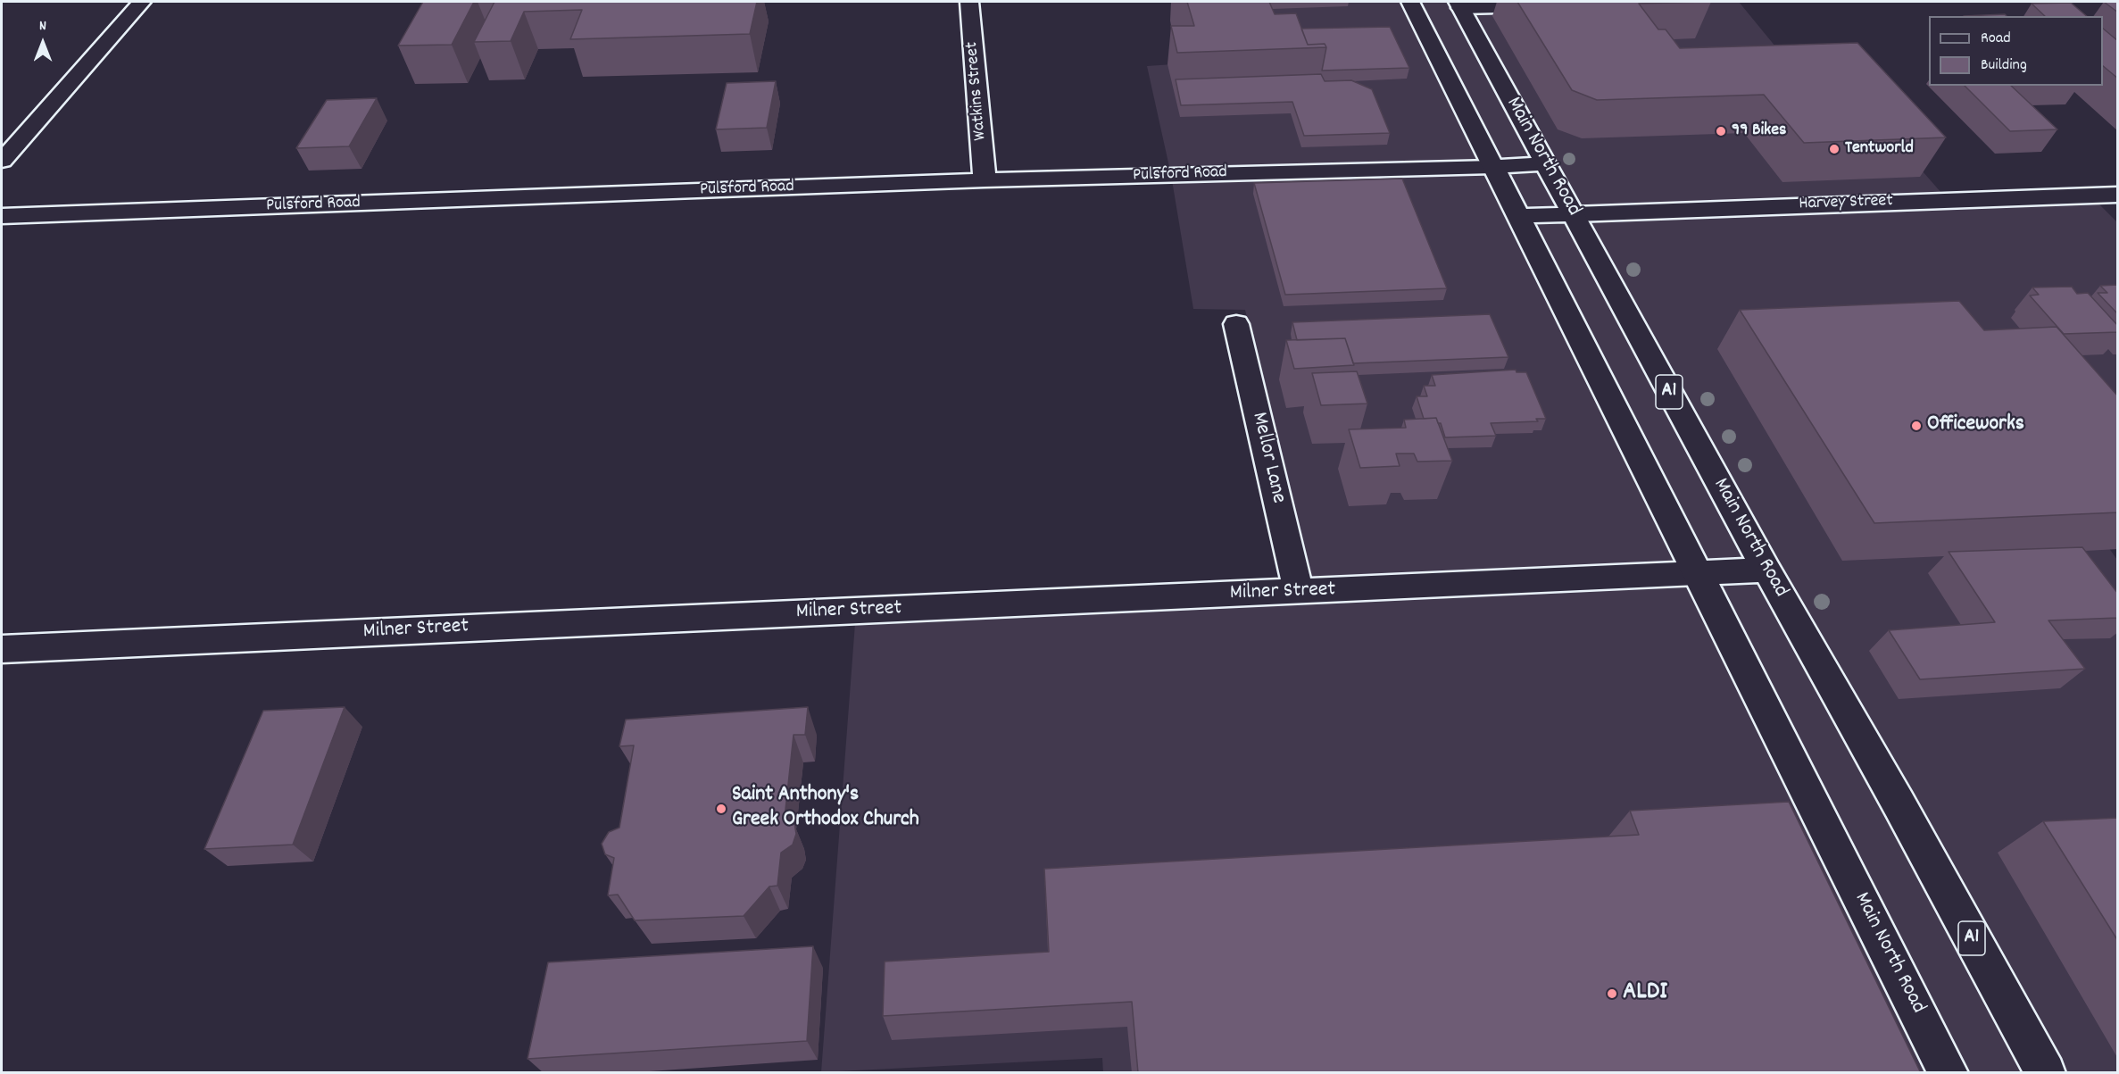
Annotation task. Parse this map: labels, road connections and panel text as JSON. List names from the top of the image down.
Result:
{
  "streets": {
    "main road": [
      "Watkins Street",
      "Main North Road",
      "Pulsford Road",
      "Harvey Street",
      "A1",
      "Mellor Lane",
      "Milner Street"
    ]
  },
  "crossings": [
    ["Watkins Street", "Pulsford Road"],
    ["Main North Road", "Pulsford Road"],
    ["Main North Road", "Harvey Street"],
    ["Main North Road", "Milner Street"],
    ["Mellor Lane", "Milner Street"]
  ],
  "places": [
    "99 Bikes",
    "Tentworld",
    "Officeworks",
    "Saint Anthony's Greek Orthodox Church",
    "ALDI"
  ],
  "legend": ["Road", "Building"],
  "north": "top"
}
